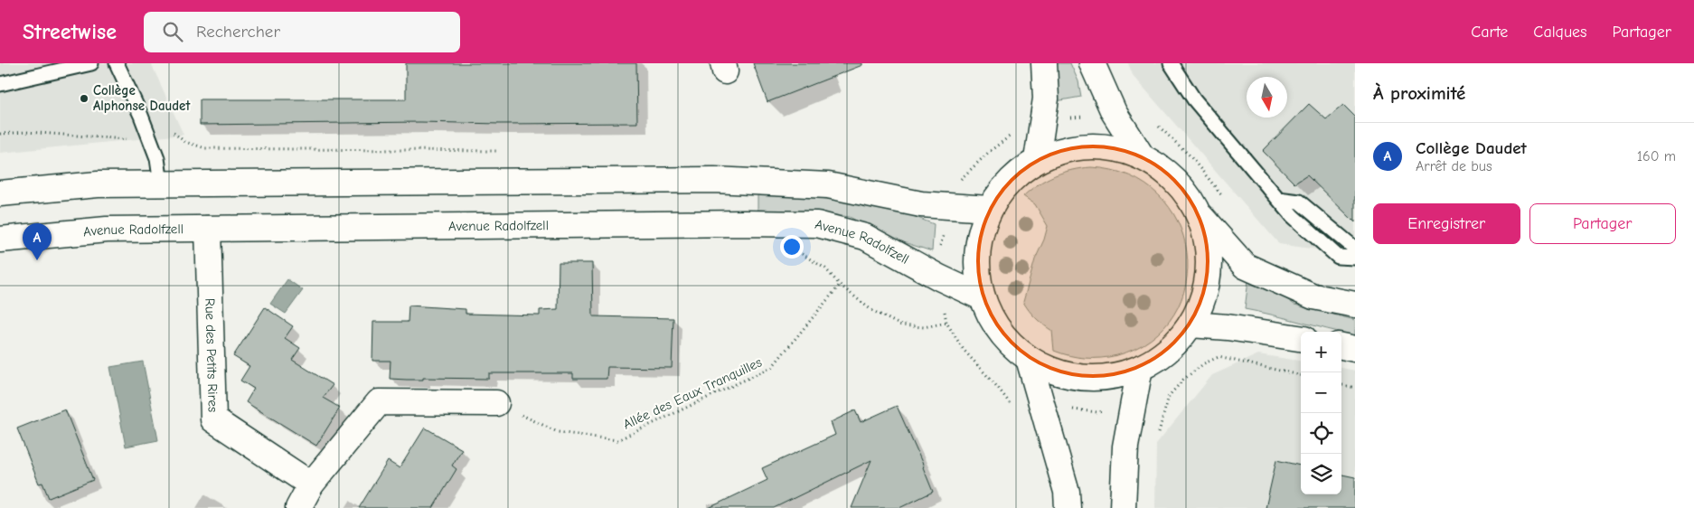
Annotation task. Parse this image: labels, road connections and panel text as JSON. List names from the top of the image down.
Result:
{
  "streets": {
    "main road": ["Avenue Radolfzell", "Rue des Petits Rires"],
    "path": ["Allée des Eaux Tranquilles"]
  },
  "crossings": [
    ["Avenue Radolfzell", "Rue des Petits Rires"]
  ],
  "places": ["Collège Alphonse Daudet"],
  "north": "bottom",
  "page": {
    "header": "Streetwise",
    "search": "Rechercher",
    "nav": ["Carte", "Calques", "Partager"],
    "heading": "À proximité",
    "list": [
      {
        "mark": "A",
        "name": "Collège Daudet",
        "note": "Arrêt de bus",
        "value": "160 m"
      }
    ],
    "buttons": ["Enregistrer", "Partager"],
    "pins": "A",
    "map_buttons": ["+", "−"]
  }
}
